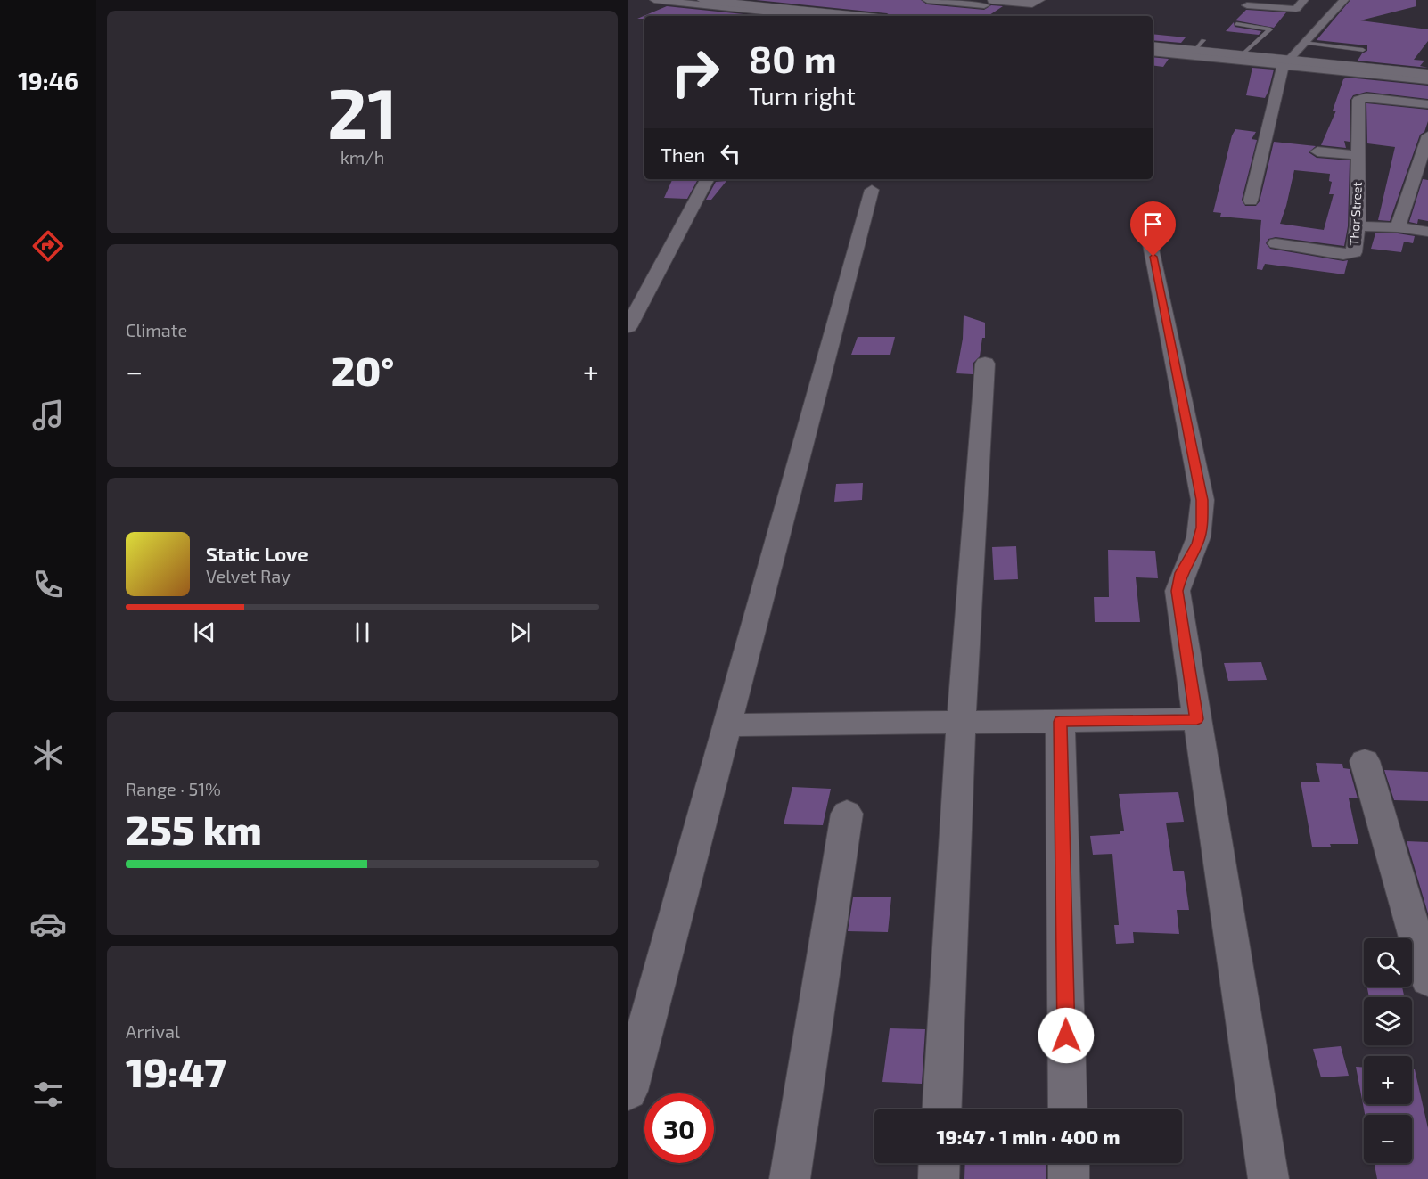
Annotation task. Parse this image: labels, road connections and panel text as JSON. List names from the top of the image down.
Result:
{
  "streets": {
    "street": ["Thor Street"]
  },
  "page": {
    "tabs": "19:46",
    "tile": [
      ["21", "km/h"],
      "Climate",
      ["Range · 51%", "255 km"],
      ["Arrival", "19:47"]
    ],
    "turn": ["80 m", "Turn right"],
    "then": "Then",
    "heat": ["−", "20°", "+"],
    "song": ["Static Love", "Velvet Ray"],
    "map_buttons": ["+", "−"],
    "limit": "30",
    "trip": "19:47 · 1 min · 400 m"
  }
}
